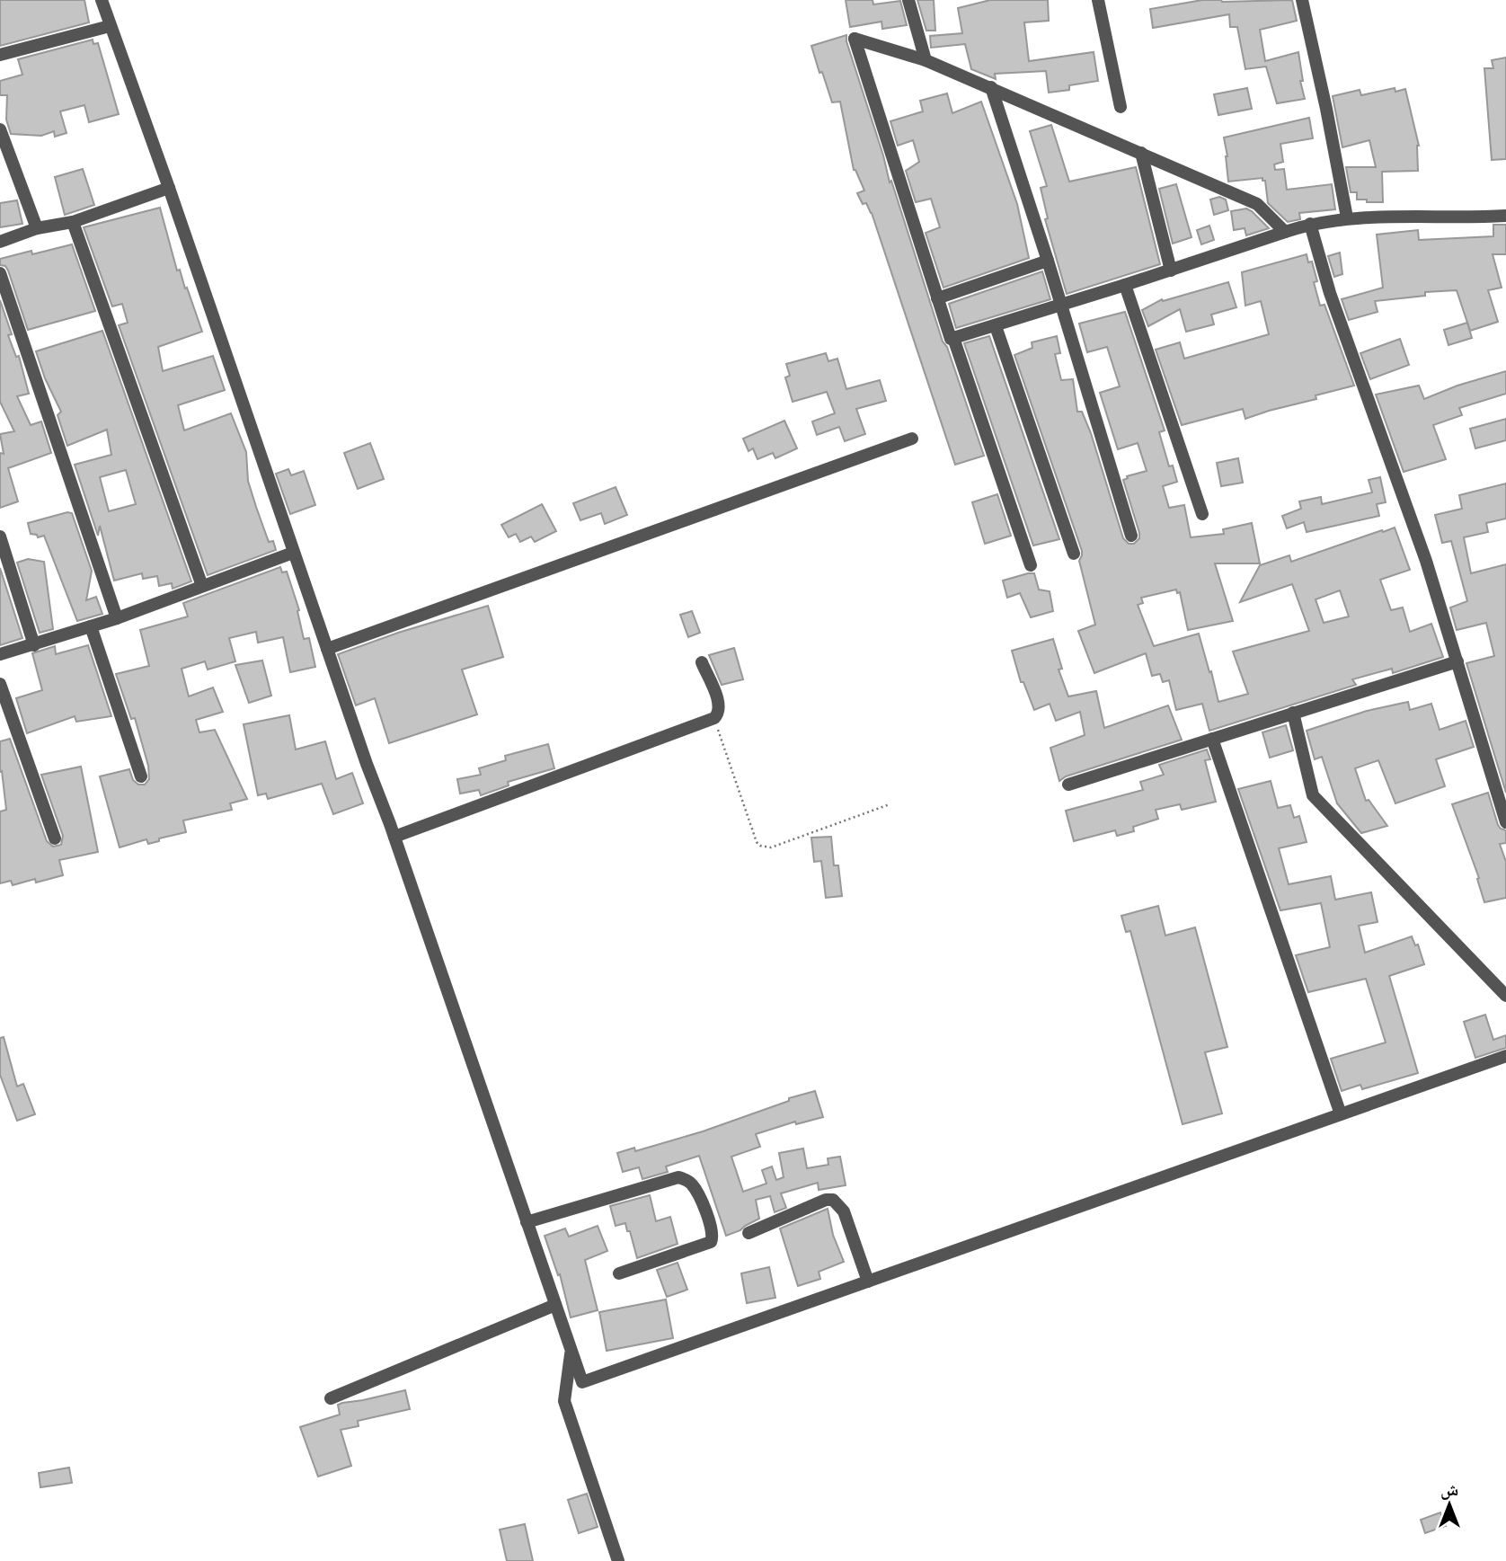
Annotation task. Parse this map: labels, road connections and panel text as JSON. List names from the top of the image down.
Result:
{
  "north": "top"
}
